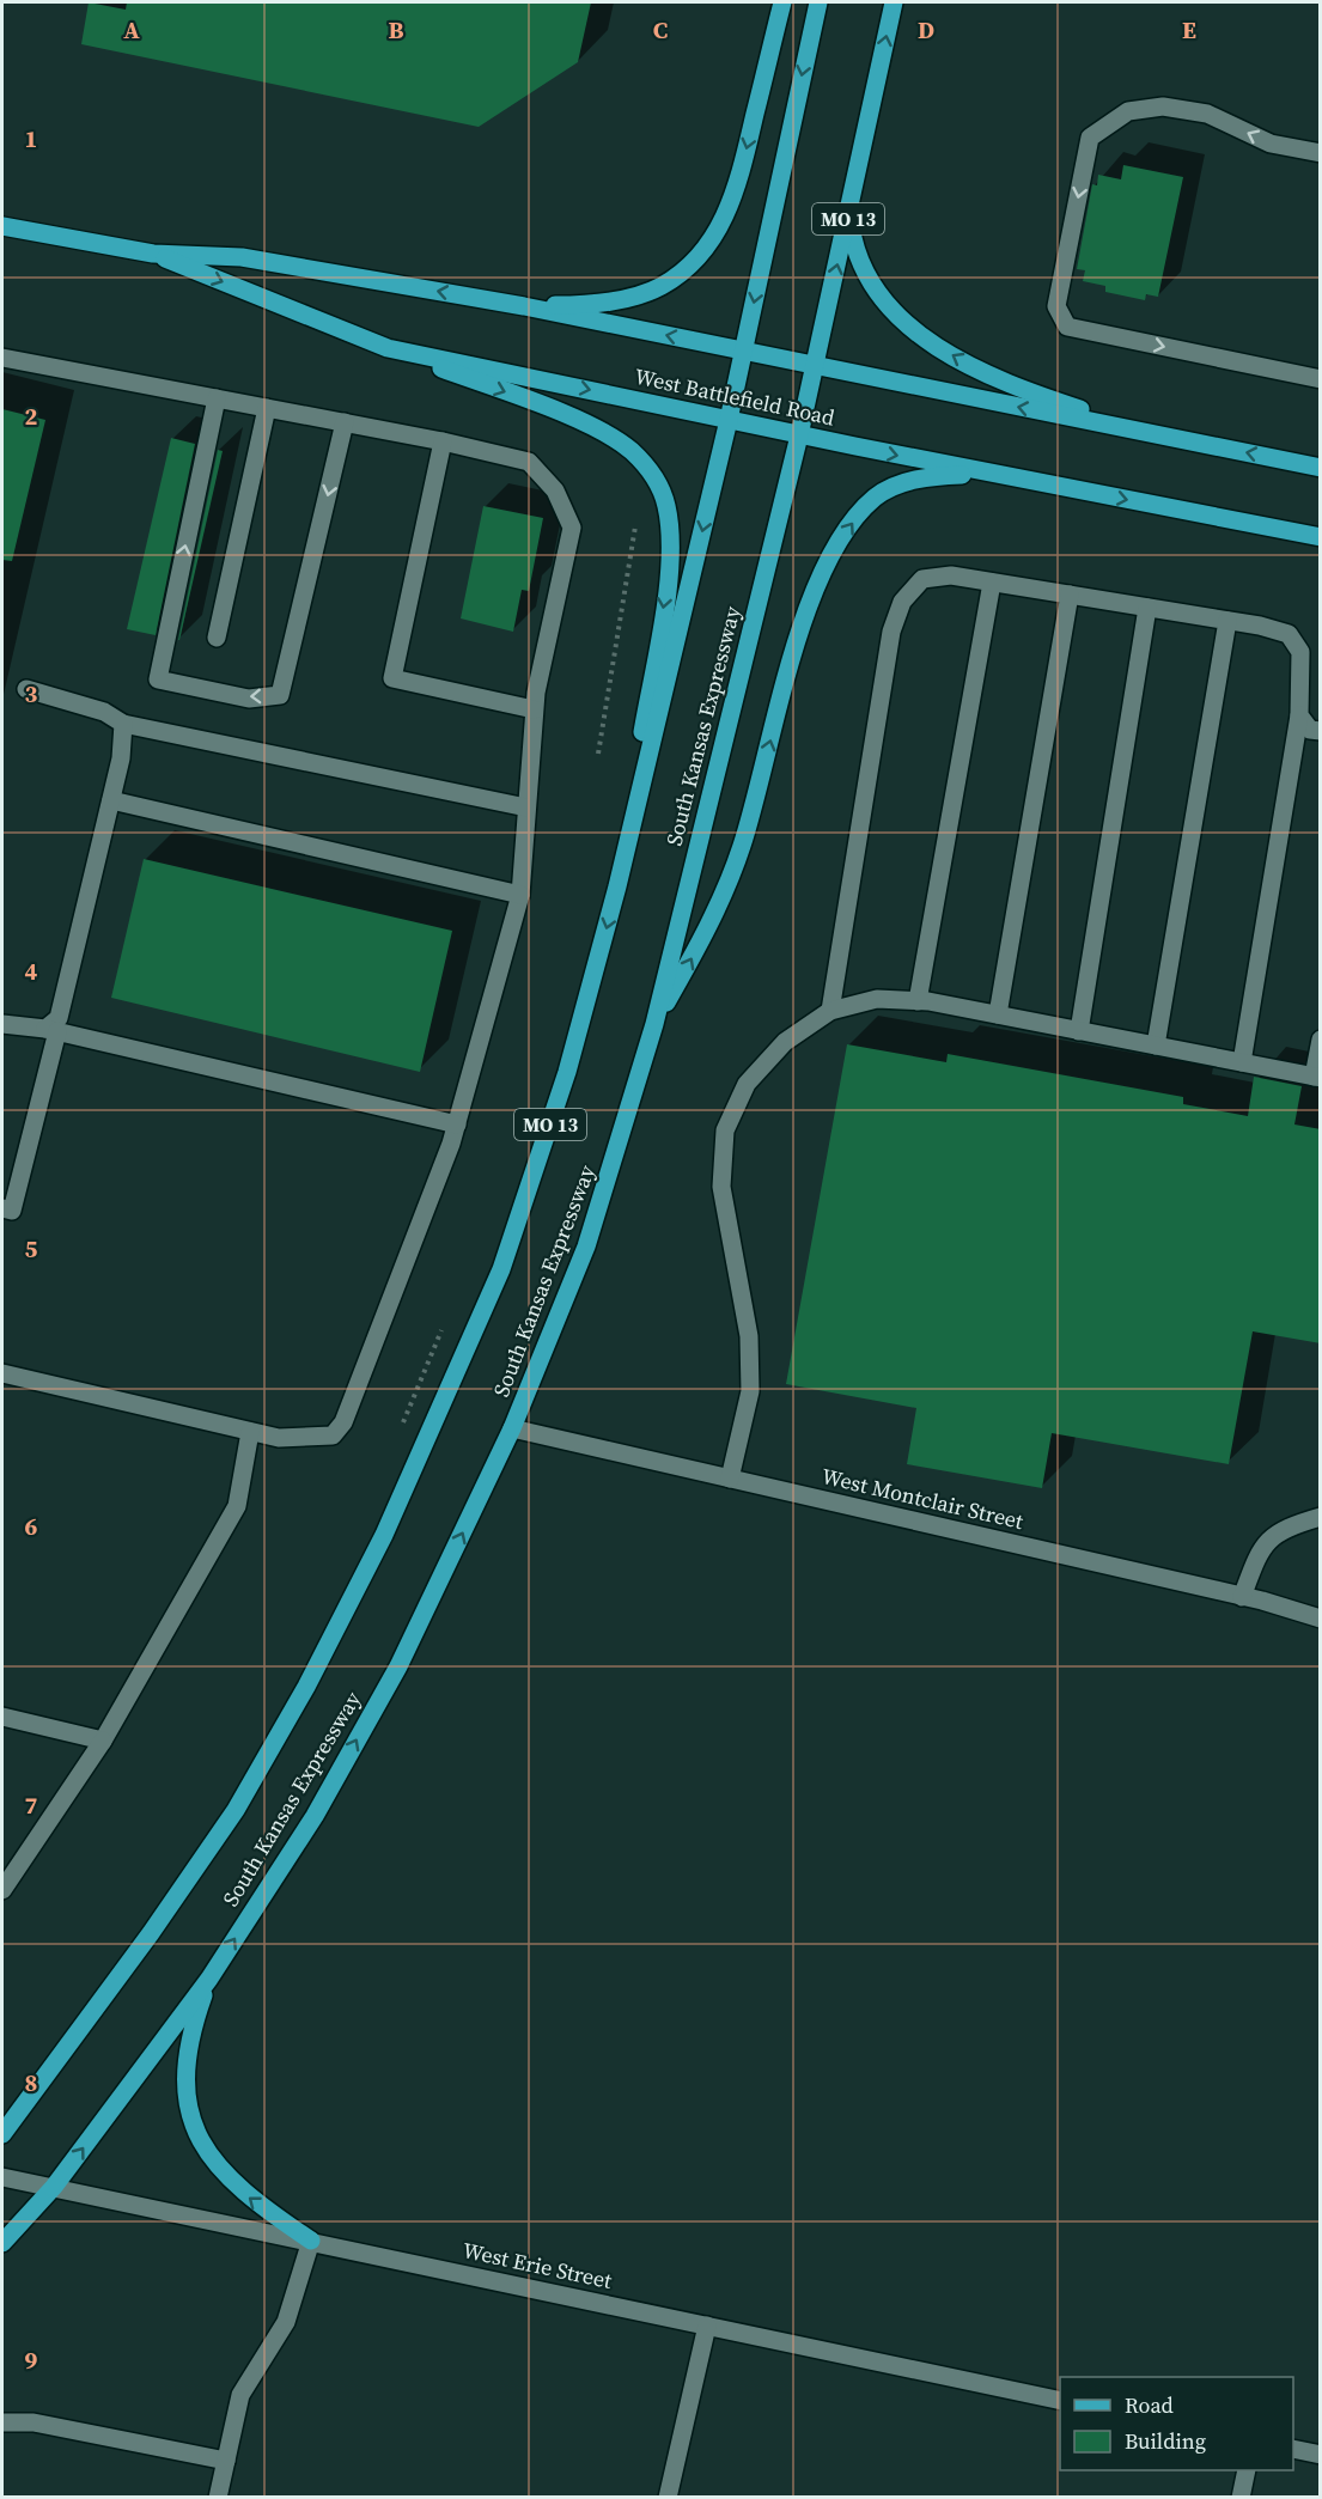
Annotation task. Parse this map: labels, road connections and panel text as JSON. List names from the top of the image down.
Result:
{
  "streets": {
    "main road": ["MO 13", "West Battlefield Road", "South Kansas Expressway"],
    "street": ["West Montclair Street", "West Erie Street"]
  },
  "crossings": [
    ["West Battlefield Road", "South Kansas Expressway"],
    ["South Kansas Expressway", "West Montclair Street"],
    ["South Kansas Expressway", "West Erie Street"]
  ],
  "legend": ["Road", "Building"],
  "grid": {
    "columns": [
      "A",
      "B",
      "C",
      "D",
      "E"
    ],
    "rows": [
      "1",
      "2",
      "3",
      "4",
      "5",
      "6",
      "7",
      "8",
      "9"
    ]
  }
}
